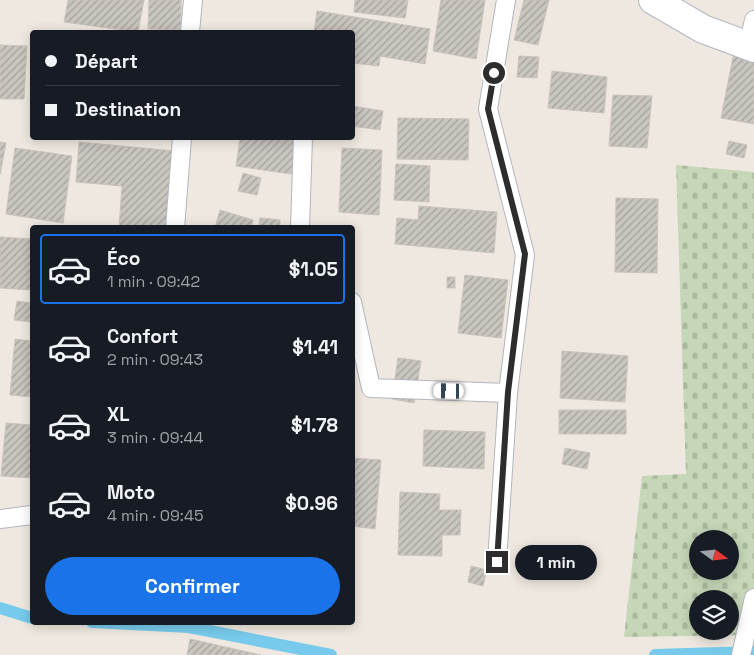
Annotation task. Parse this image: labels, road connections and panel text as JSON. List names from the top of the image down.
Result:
{
  "north": "right",
  "page": {
    "banner": ["Départ", "Destination"],
    "list": [
      {
        "name": "Éco",
        "note": "1 min · 09:42",
        "value": "$1.05"
      },
      {
        "name": "Confort",
        "note": "2 min · 09:43",
        "value": "$1.41"
      },
      {
        "name": "XL",
        "note": "3 min · 09:44",
        "value": "$1.78"
      },
      {
        "name": "Moto",
        "note": "4 min · 09:45",
        "value": "$0.96"
      }
    ],
    "bubble": "1 min",
    "buttons": "Confirmer"
  }
}
